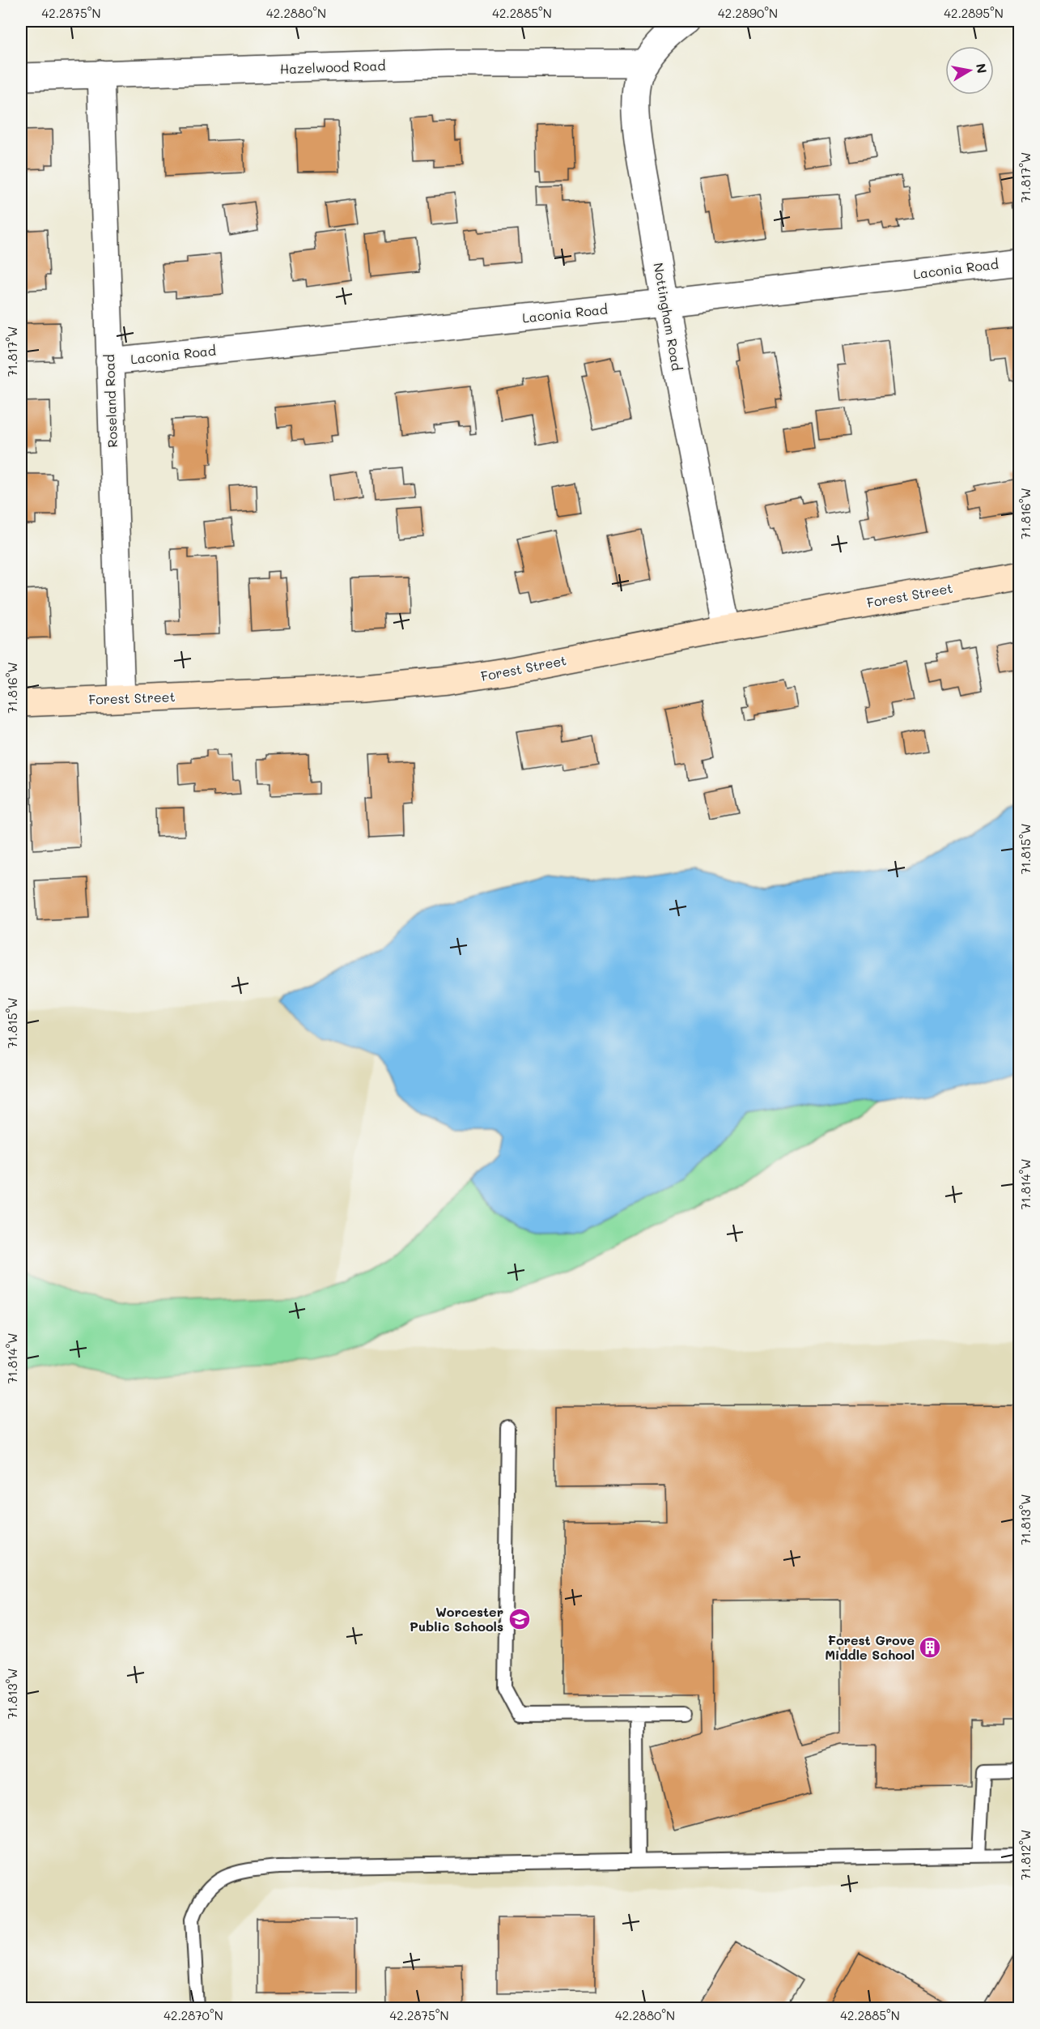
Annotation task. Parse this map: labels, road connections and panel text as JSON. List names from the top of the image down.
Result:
{
  "streets": {
    "main road": ["Forest Street"],
    "street": [
      "Hazelwood Road",
      "Laconia Road",
      "Nottingham Road",
      "Roseland Road"
    ]
  },
  "crossings": [
    ["Hazelwood Road", "Nottingham Road"],
    ["Hazelwood Road", "Roseland Road"],
    ["Laconia Road", "Nottingham Road"],
    ["Laconia Road", "Roseland Road"],
    ["Nottingham Road", "Forest Street"],
    ["Roseland Road", "Forest Street"]
  ],
  "places": {
    "school or university": ["Worcester Public Schools"],
    "building": ["Forest Grove Middle School"]
  },
  "north": "right",
  "coordinates": [
    "42.2875°N",
    "42.2880°N",
    "42.2885°N",
    "42.2890°N",
    "42.2895°N",
    "71.817°W",
    "71.816°W",
    "71.815°W",
    "71.814°W",
    "71.813°W",
    "71.812°W",
    "42.2870°N"
  ]
}
